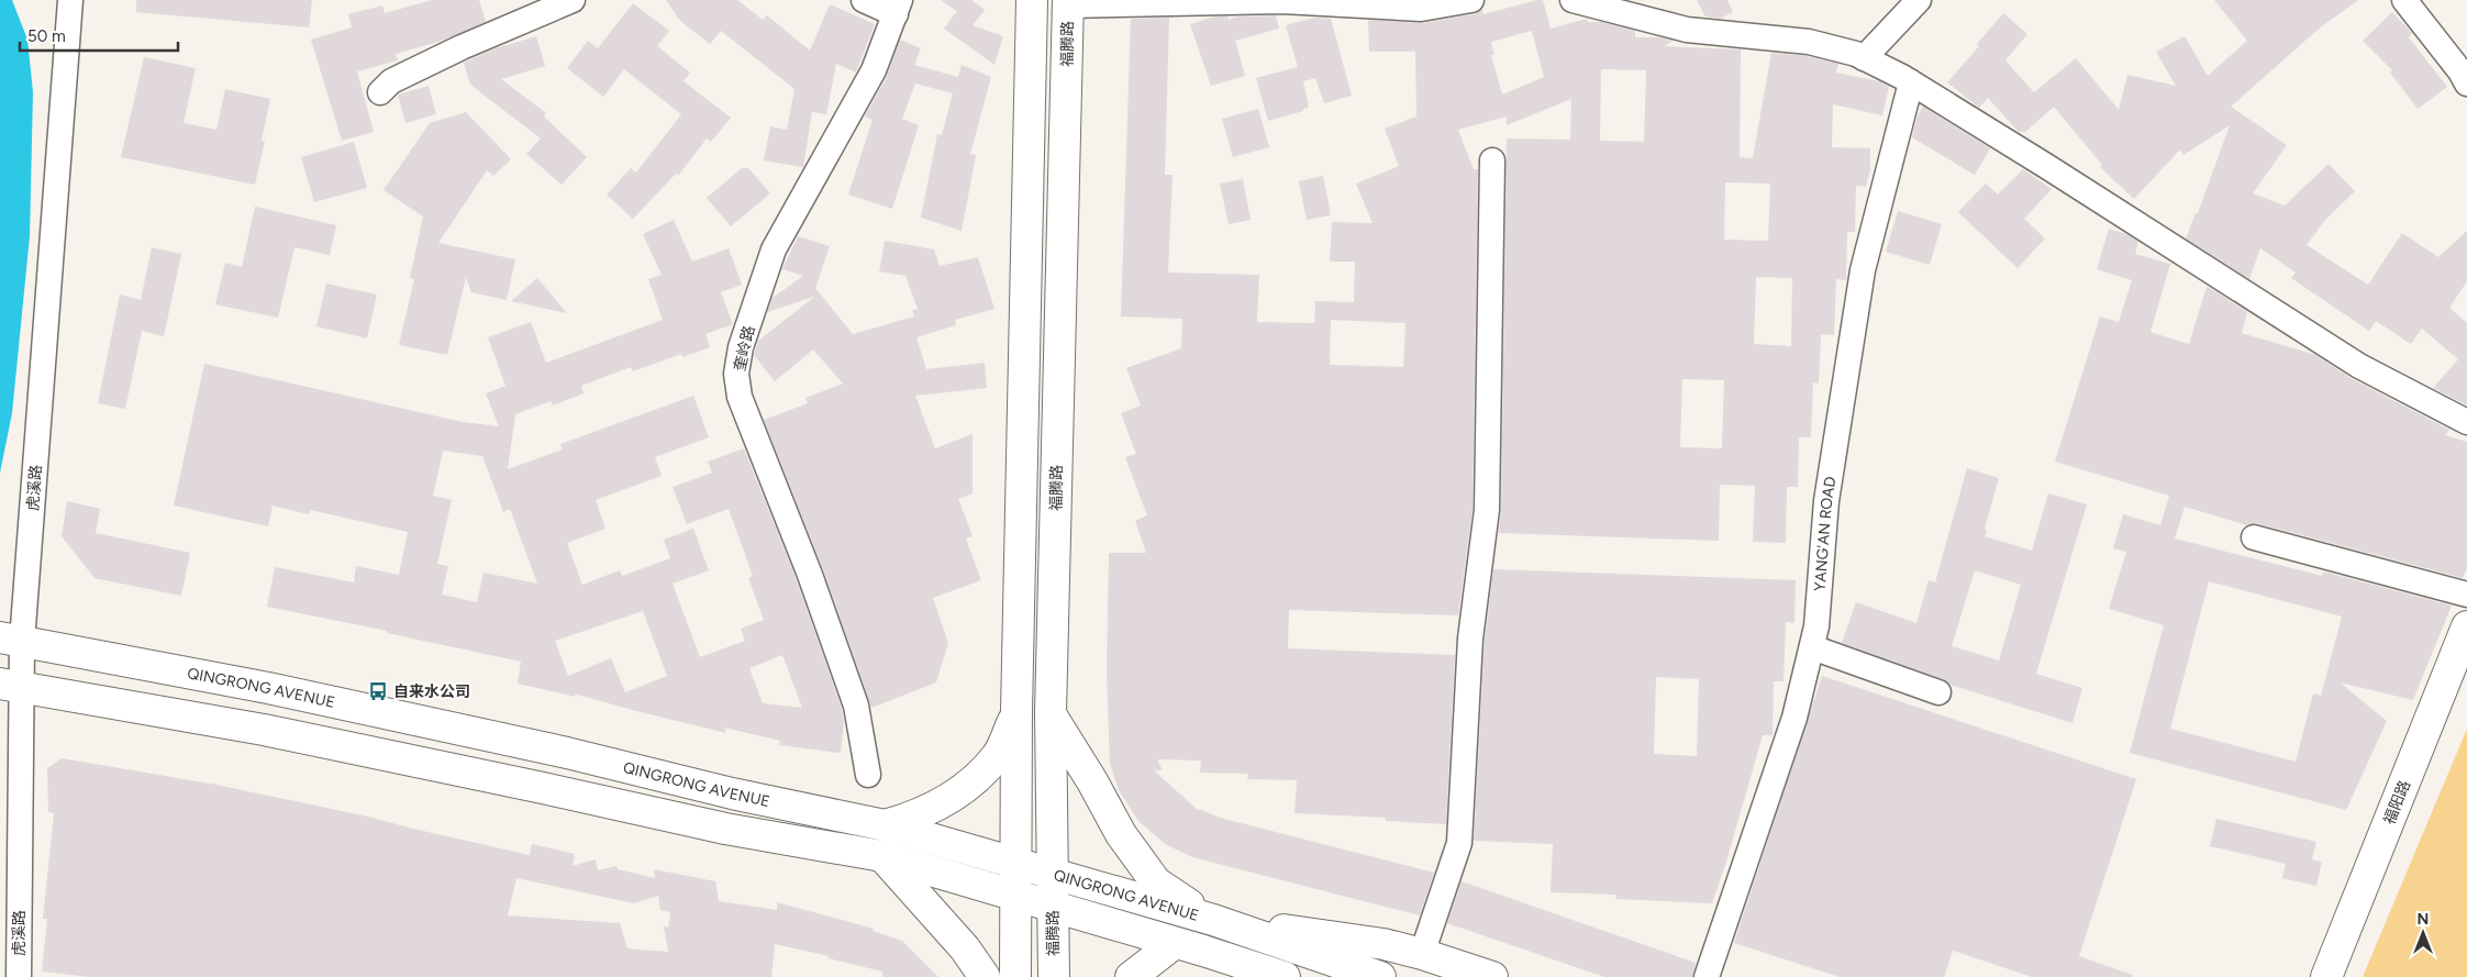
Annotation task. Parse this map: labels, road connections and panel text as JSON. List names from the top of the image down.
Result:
{
  "streets": {
    "main road": ["福腾路", "QINGRONG AVENUE", "福阳路"],
    "street": ["奎岭路", "虎溪路", "YANG'AN ROAD"]
  },
  "crossings": [
    ["福腾路", "QINGRONG AVENUE"],
    ["虎溪路", "QINGRONG AVENUE"]
  ],
  "places": {
    "bus stop": ["自来水公司"]
  },
  "scale_bar": "50 m",
  "north": "top"
}
